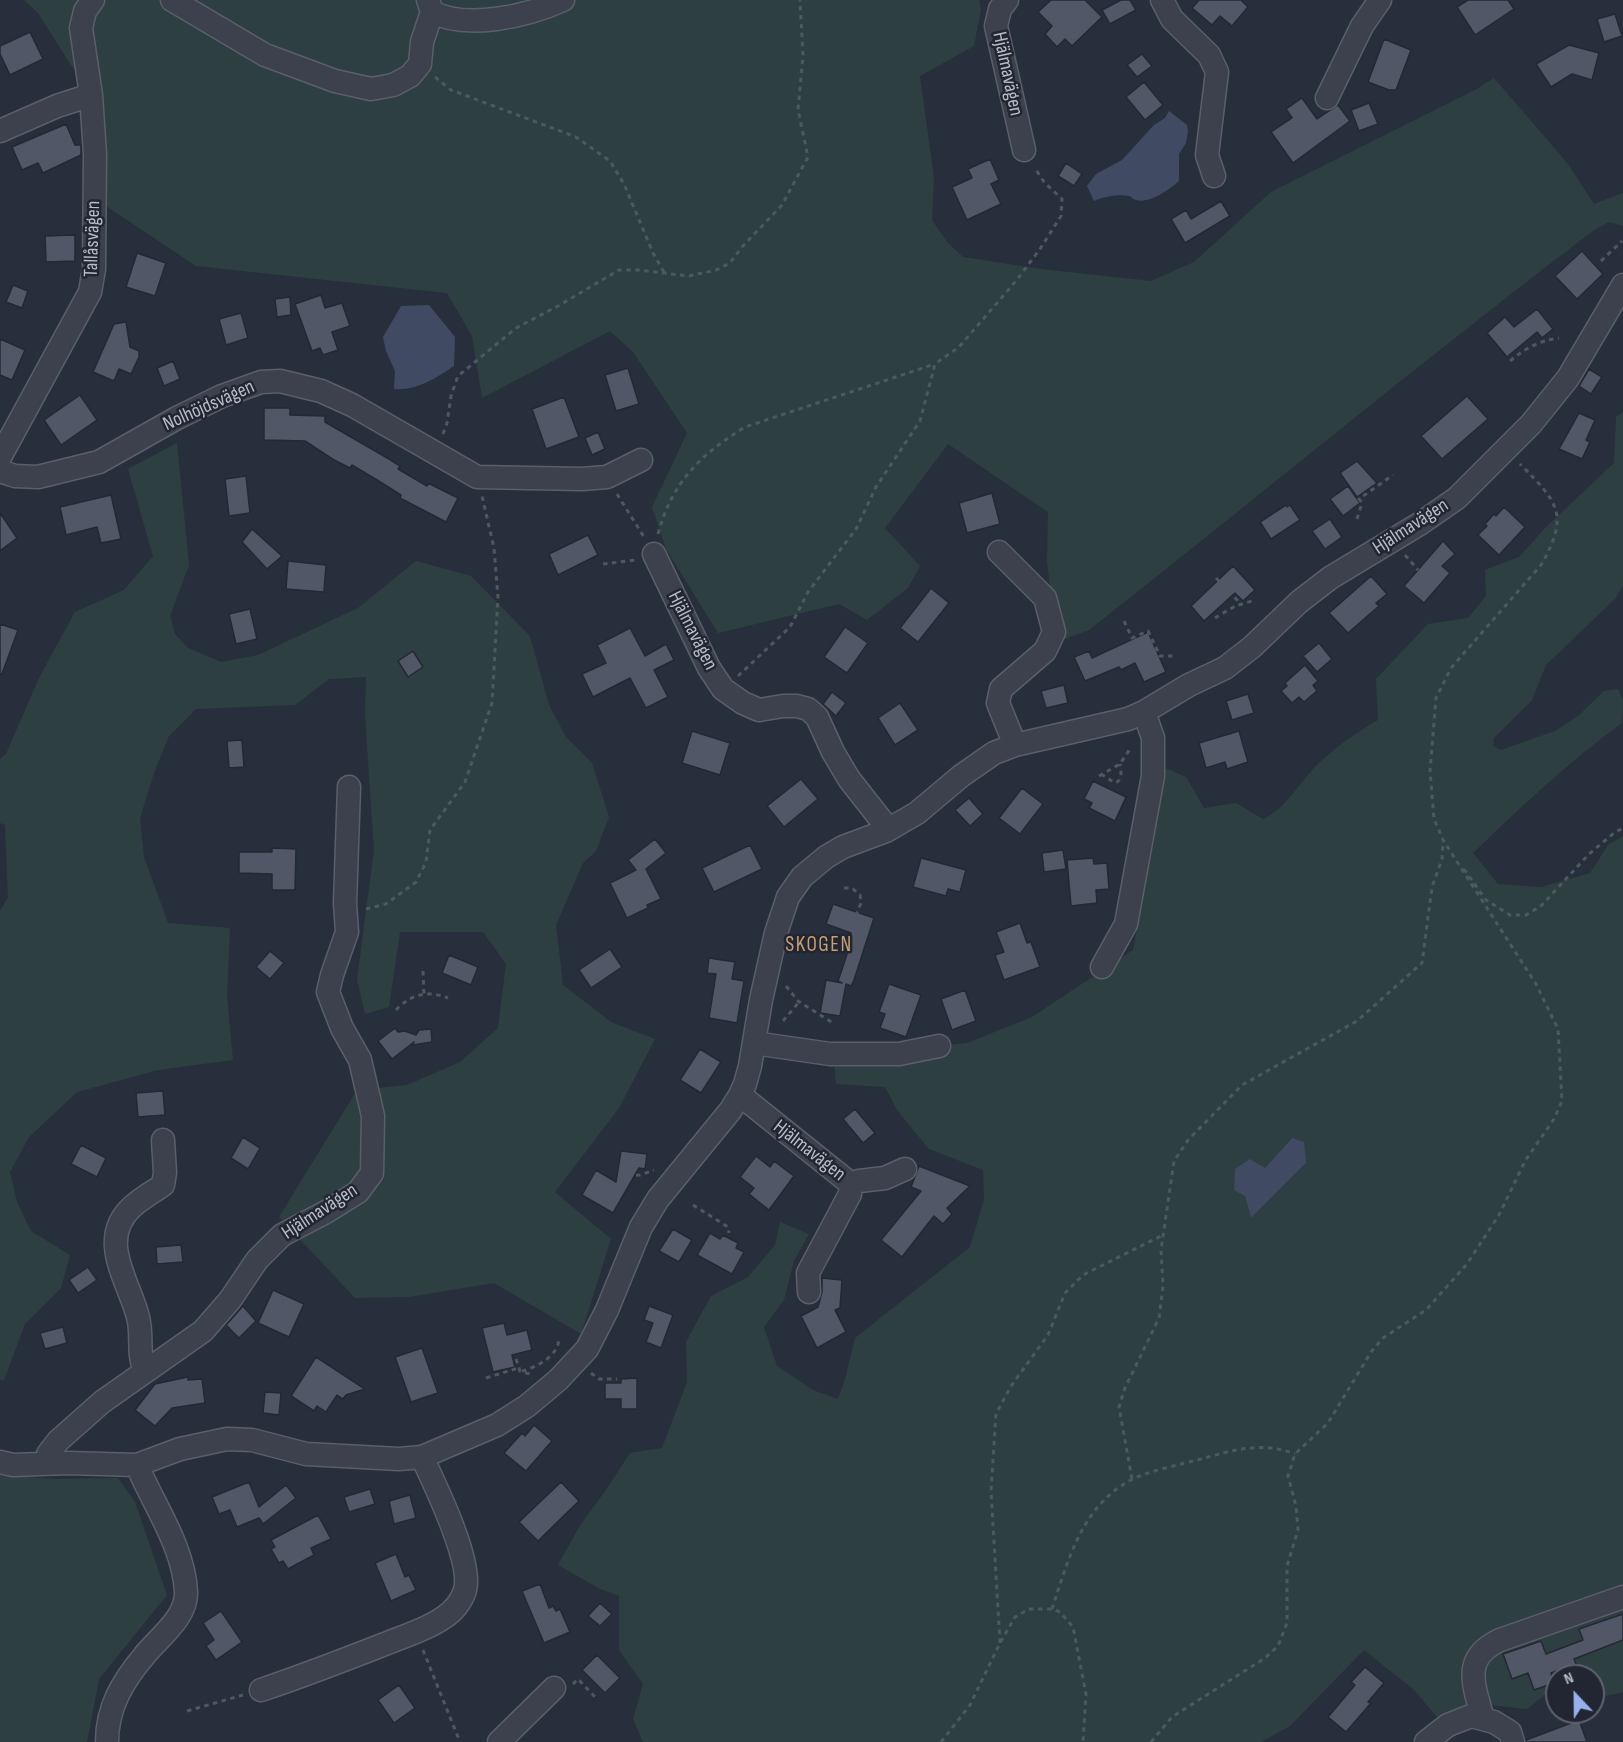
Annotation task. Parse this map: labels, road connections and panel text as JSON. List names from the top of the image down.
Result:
{
  "streets": {
    "street": ["Hjälmavägen", "Tallåsvägen", "Nolhöjdsvägen"]
  },
  "districts": ["SKOGEN"],
  "north": "top"
}
